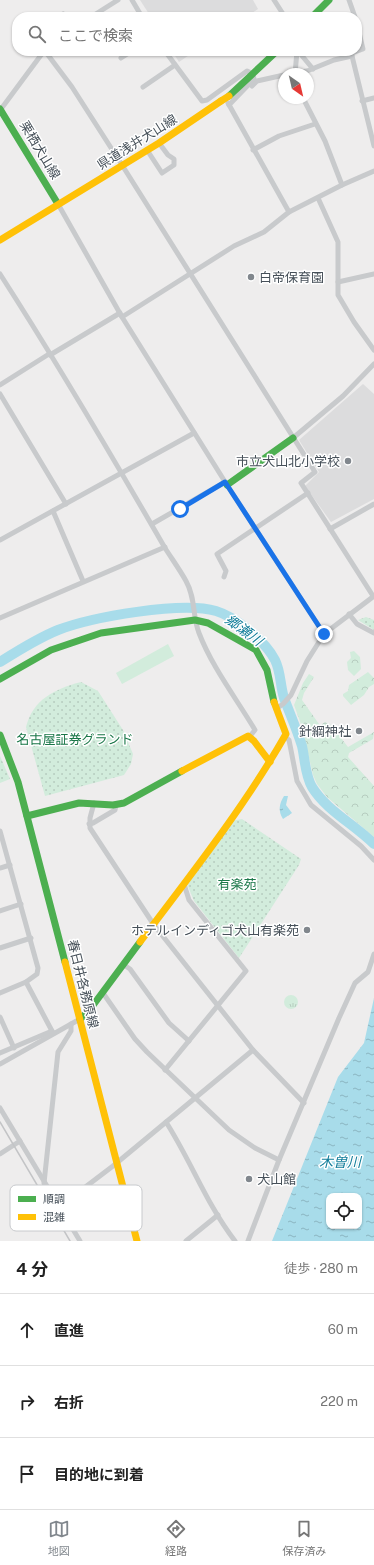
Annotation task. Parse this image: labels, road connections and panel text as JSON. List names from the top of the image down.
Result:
{
  "streets": {
    "street": ["県道浅井犬山線", "栗栖犬山線", "春日井各務原線"]
  },
  "crossings": [
    ["県道浅井犬山線", "栗栖犬山線"]
  ],
  "water": ["郷瀬川", "木曽川"],
  "parks": ["名古屋証券グランド", "有楽苑"],
  "places": [
    "白帝保育園",
    "市立犬山北小学校",
    "針綱神社",
    "ホテルインディゴ犬山有楽苑",
    "犬山館"
  ],
  "legend": ["順調", "混雑"],
  "north": "bottom right",
  "page": {
    "search": "ここで検索",
    "heading": ["4 分", "徒歩 · 280 m"],
    "list": [
      ["直進", "60 m"],
      ["右折", "220 m"],
      "目的地に到着"
    ],
    "nav": ["地図", "経路", "保存済み"]
  }
}
